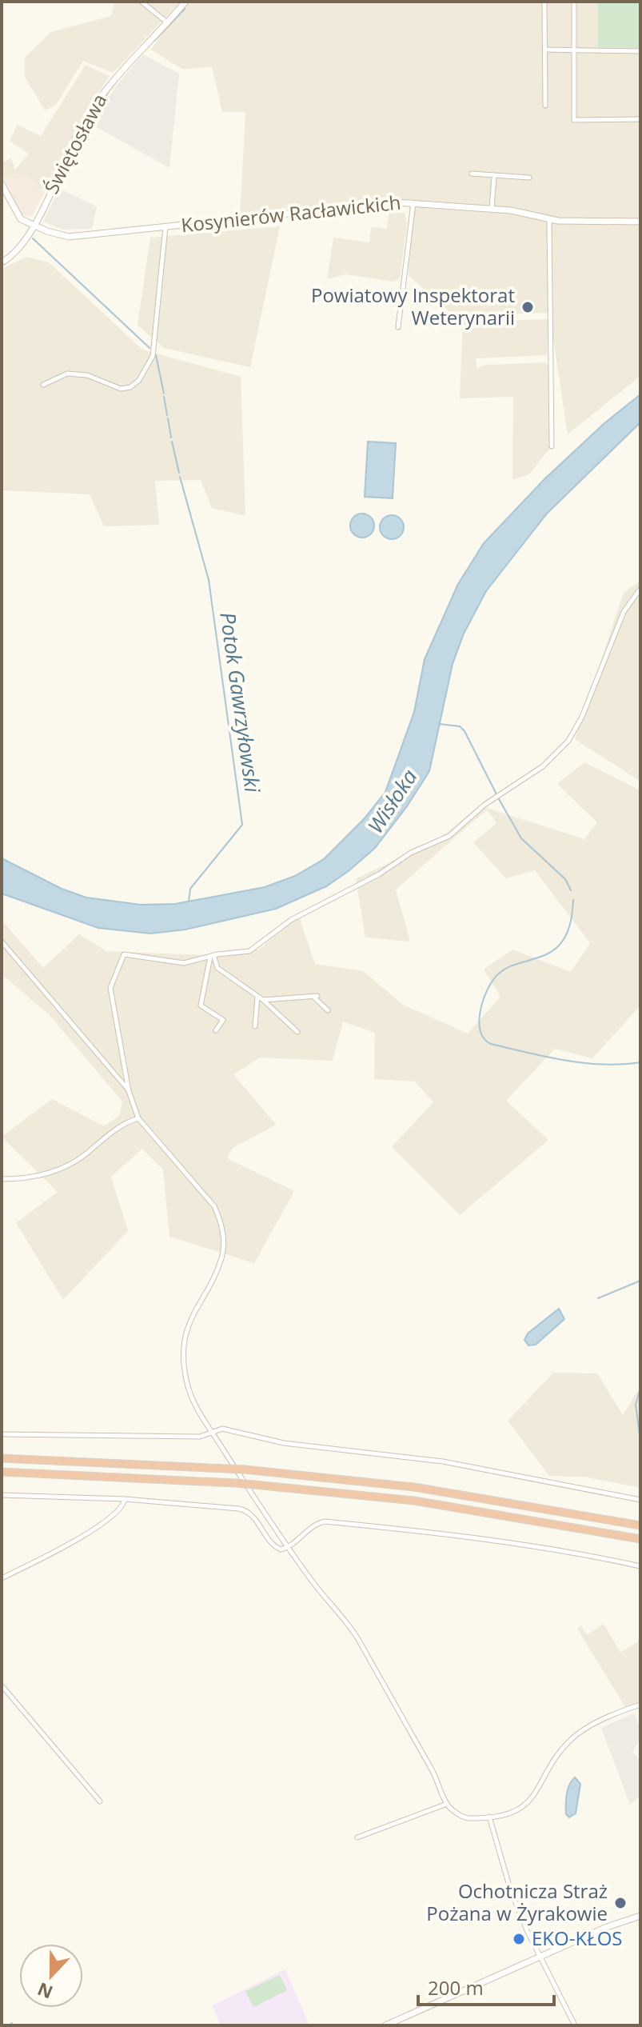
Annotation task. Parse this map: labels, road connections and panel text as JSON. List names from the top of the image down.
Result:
{
  "streets": {
    "street": ["Świętosława", "Kosynierów Racławickich"]
  },
  "crossings": [
    ["Świętosława", "Kosynierów Racławickich"]
  ],
  "water": ["Potok Gawrzyłowski", "Wisłoka"],
  "places": ["Powiatowy Inspektorat Weterynarii", "Ochotnicza Straż Pożana w Żyrakowie", "EKO-KŁOS"],
  "scale_bar": "200 m",
  "north": "bottom"
}
